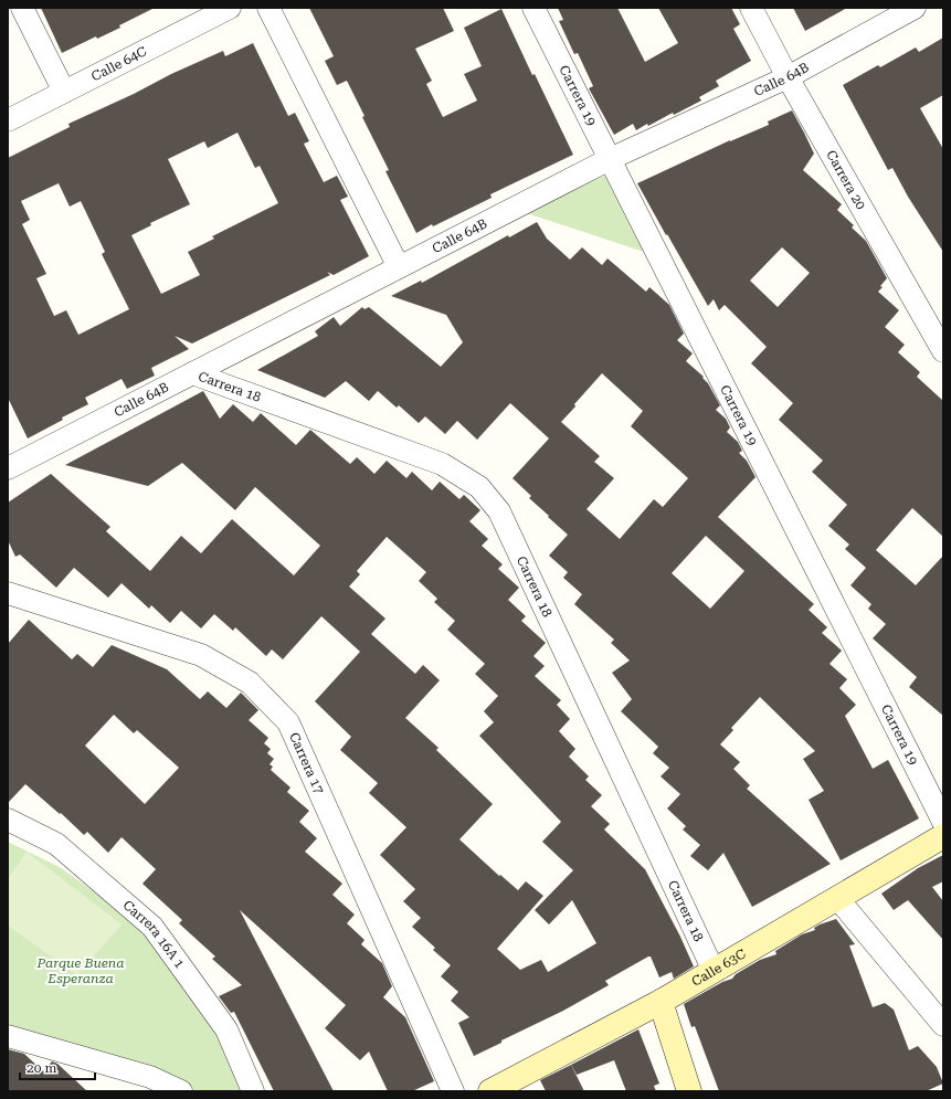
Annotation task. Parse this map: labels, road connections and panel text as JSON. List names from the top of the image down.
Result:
{
  "streets": {
    "street": [
      "Calle 64C",
      "Calle 64B",
      "Carrera 19",
      "Carrera 20",
      "Carrera 18",
      "Carrera 17",
      "Carrera 16A 1",
      "Calle 63C"
    ]
  },
  "crossings": [
    ["Calle 64B", "Carrera 19"],
    ["Calle 64B", "Carrera 20"],
    ["Calle 64B", "Carrera 18"],
    ["Carrera 18", "Calle 63C"]
  ],
  "parks": ["Parque Buena Esperanza"],
  "scale_bar": "20 m"
}
